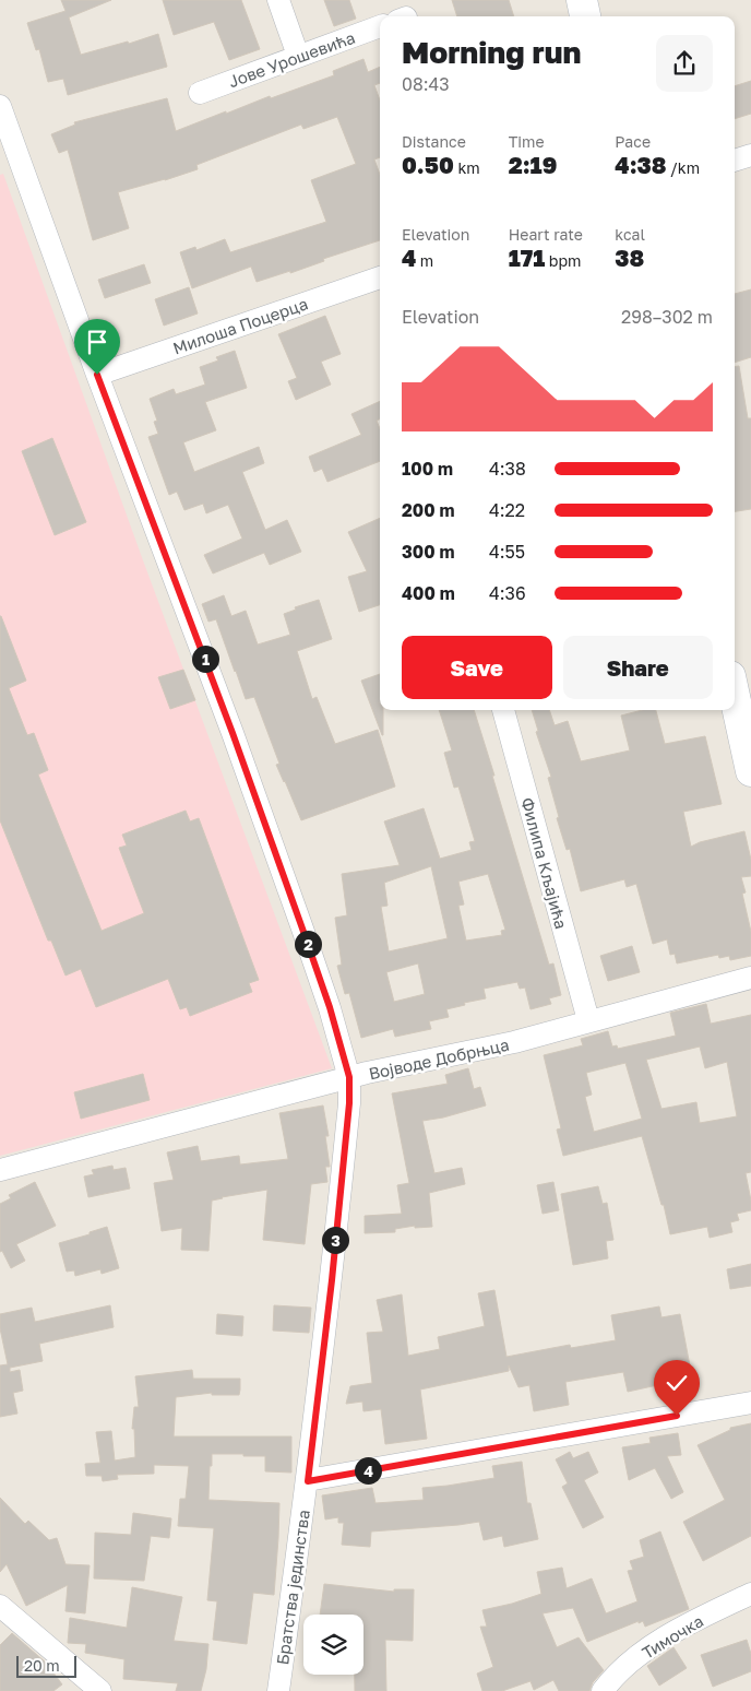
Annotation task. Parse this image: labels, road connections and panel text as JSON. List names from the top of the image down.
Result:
{
  "streets": {
    "street": [
      "Јове Урошевића",
      "Милоша Поцерца",
      "Филипа Кљајића",
      "Војводе Добрњца",
      "Братства јединства",
      "Тимочка"
    ]
  },
  "crossings": [
    ["Милоша Поцерца", "Братства јединства"],
    ["Филипа Кљајића", "Војводе Добрњца"],
    ["Војводе Добрњца", "Братства јединства"]
  ],
  "scale_bar": "20 m",
  "page": {
    "heading": ["Morning run", "08:43"],
    "stats": [
      ["Distance", "0.50 km"],
      ["Time", "2:19"],
      ["Pace", "4:38 /km"],
      ["Elevation", "4 m"],
      ["Heart rate", "171 bpm"],
      ["kcal", "38"]
    ],
    "chart": ["Elevation", "298–302 m"],
    "list": [
      {
        "name": "100 m",
        "note": "4:38"
      },
      {
        "name": "200 m",
        "note": "4:22"
      },
      {
        "name": "300 m",
        "note": "4:55"
      },
      {
        "name": "400 m",
        "note": "4:36"
      }
    ],
    "buttons": ["Save", "Share"],
    "pins": [
      "1",
      "2",
      "3",
      "4"
    ],
    "scale": "20 m"
  }
}
